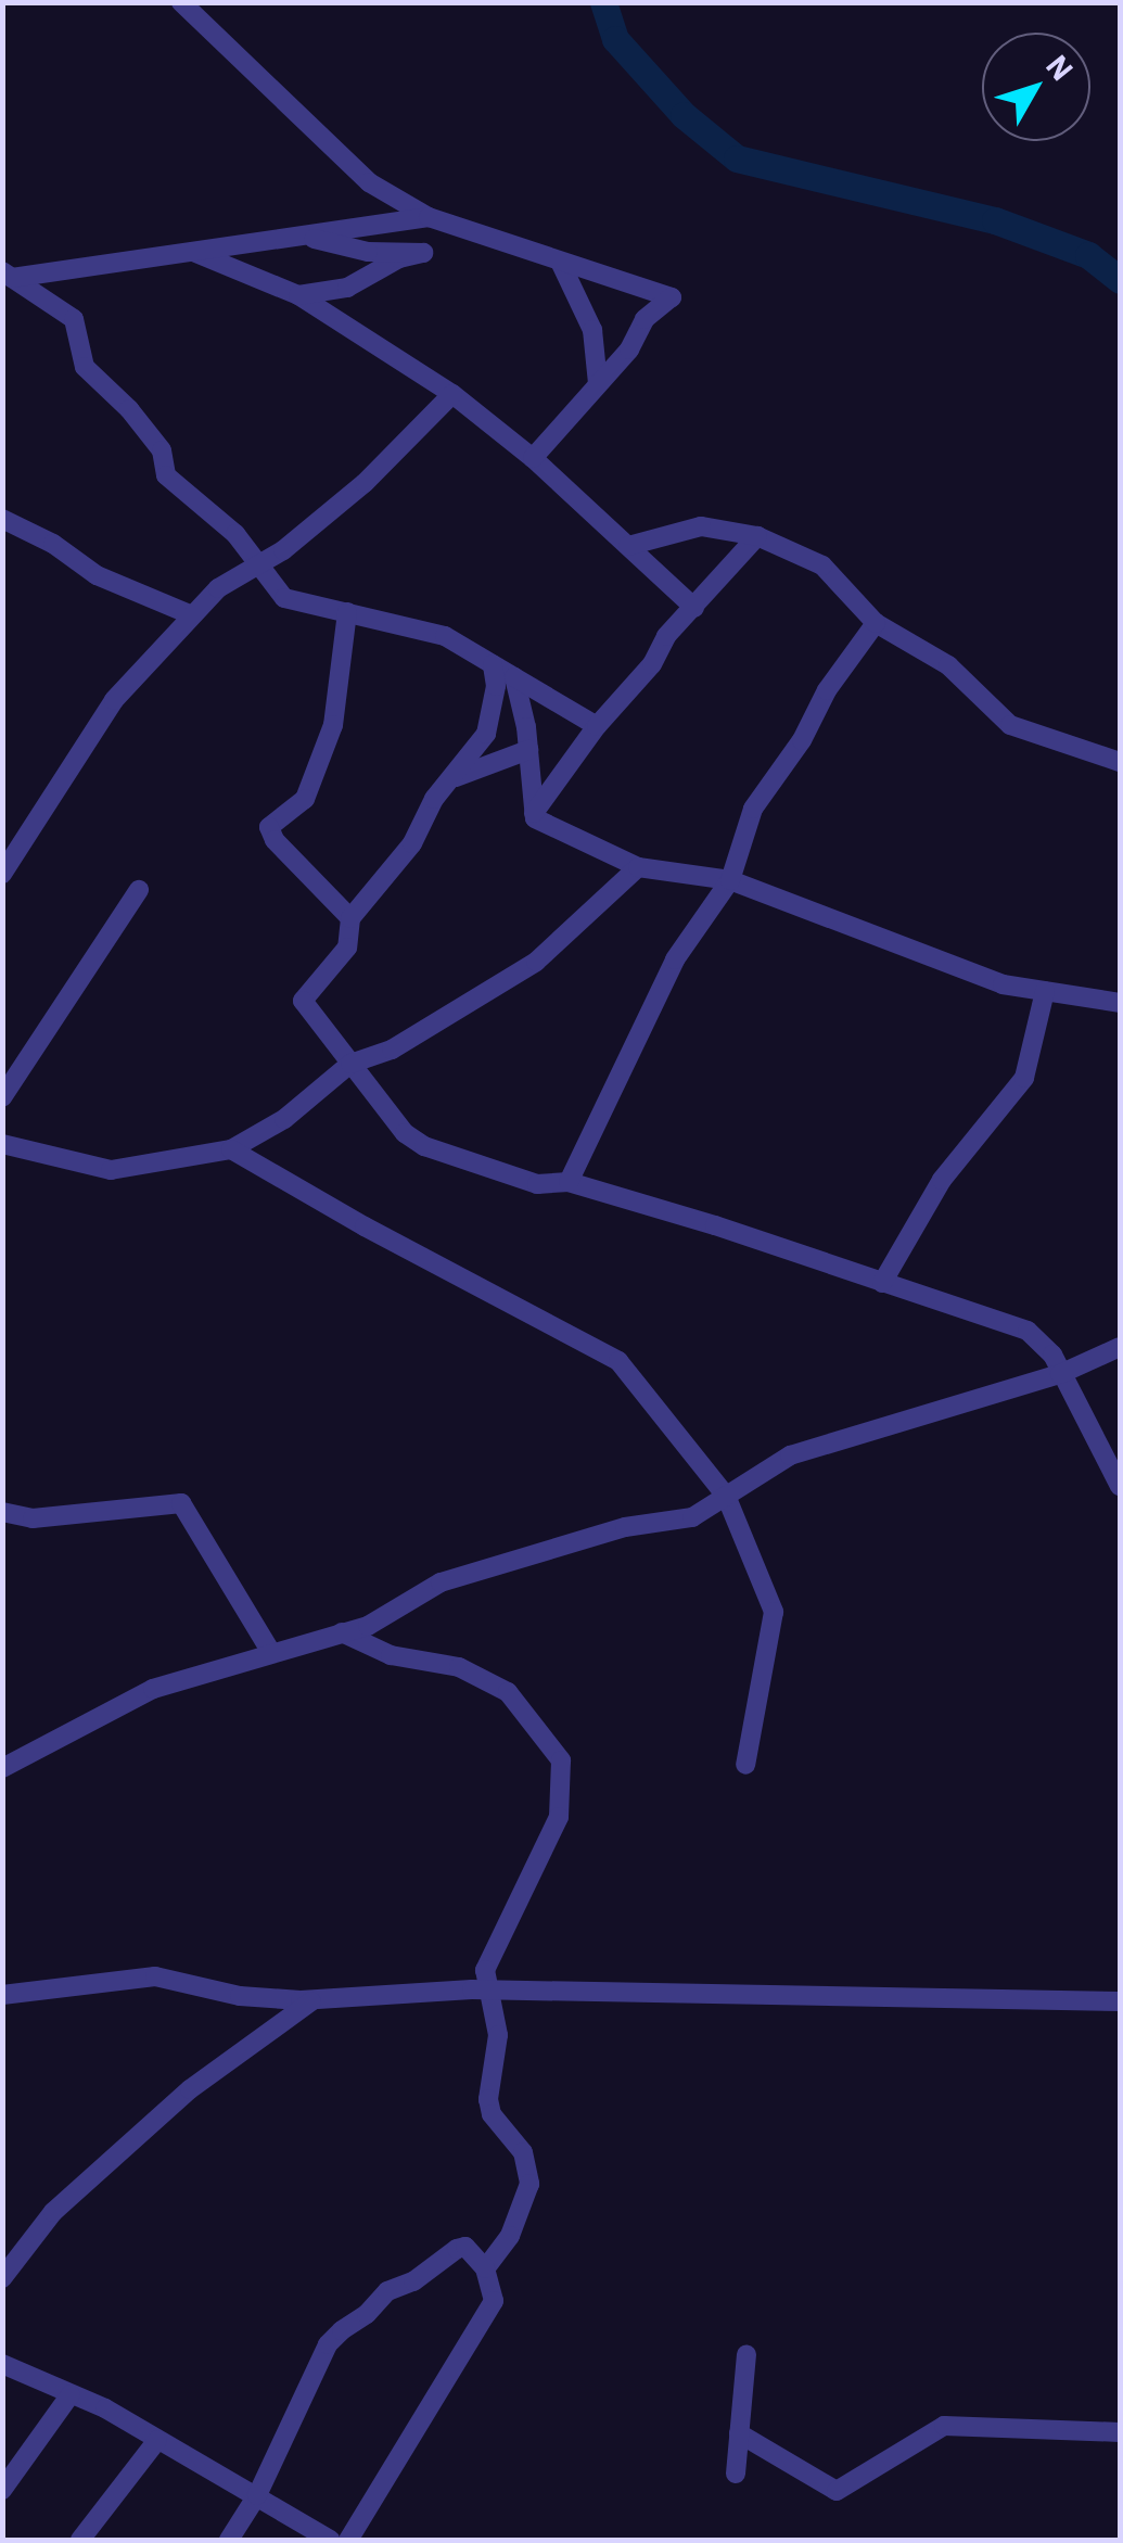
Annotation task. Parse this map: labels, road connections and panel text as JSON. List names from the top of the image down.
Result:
{
  "north": "top right"
}
